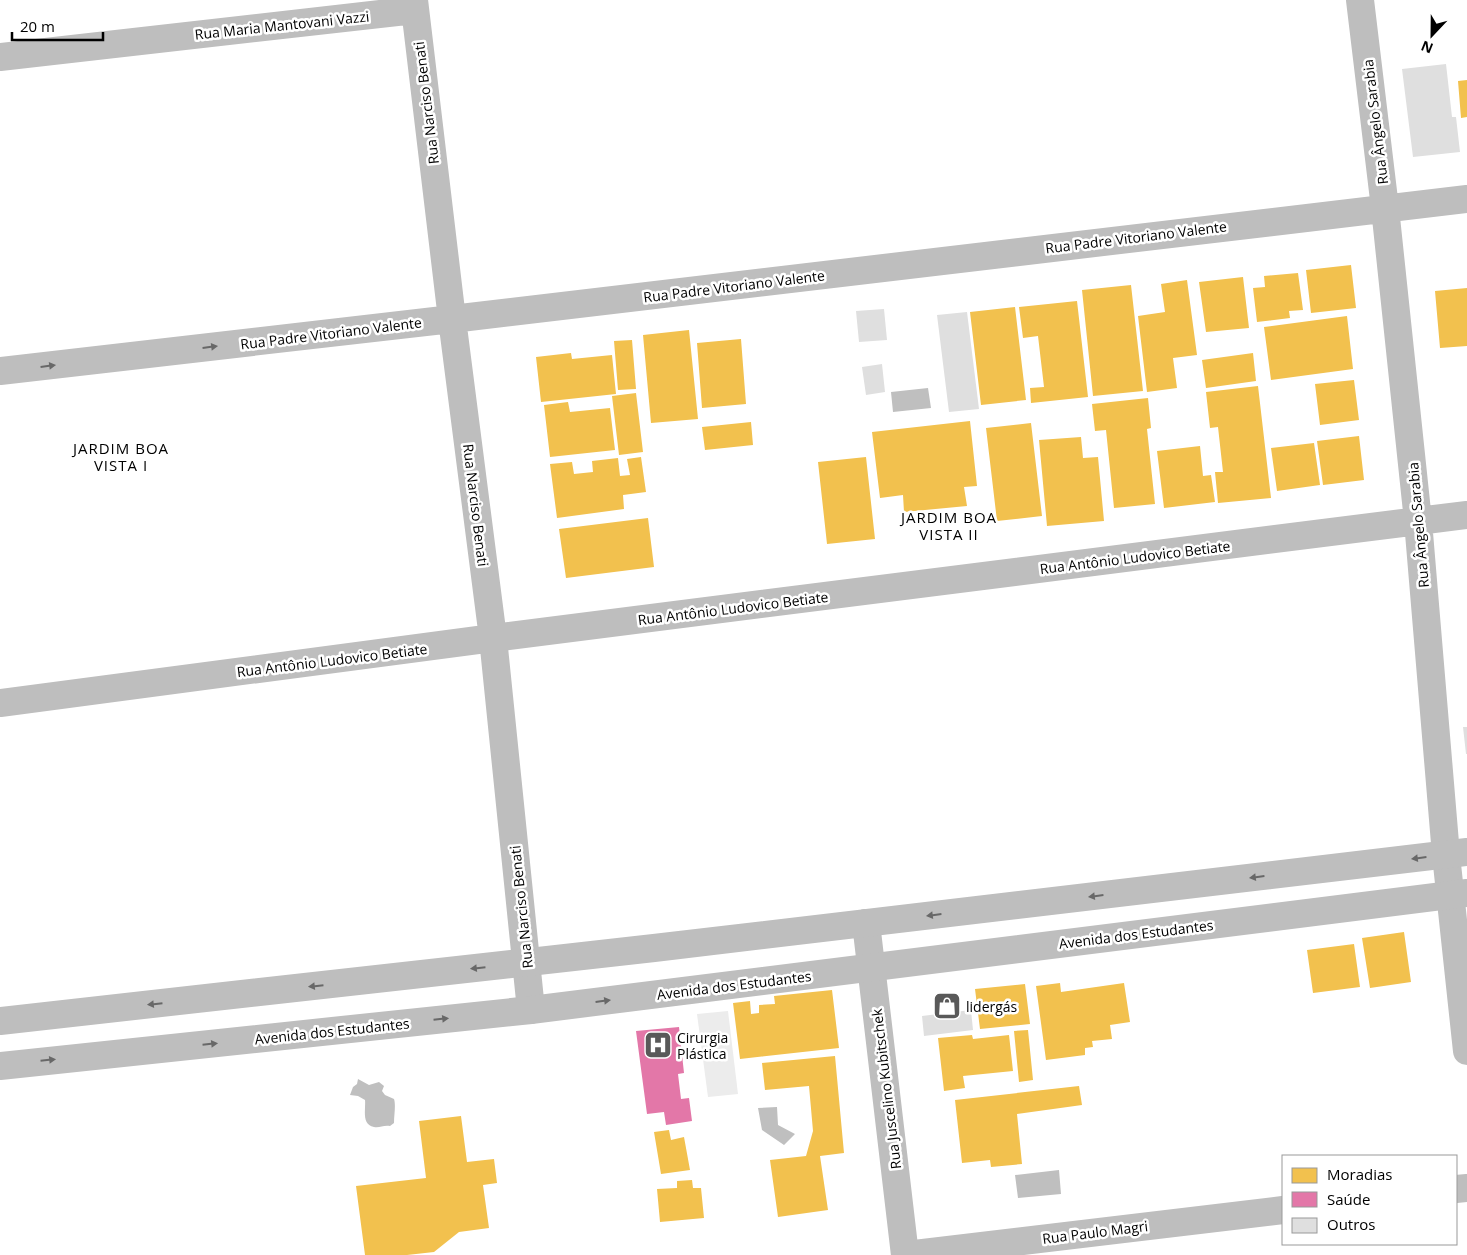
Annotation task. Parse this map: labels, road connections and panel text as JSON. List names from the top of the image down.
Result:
{
  "streets": {
    "street": [
      "Rua Maria Mantovani Vazzi",
      "Rua Narciso Benati",
      "Rua Ângelo Sarabia",
      "Rua Padre Vitoriano Valente",
      "Rua Antônio Ludovico Betiate",
      "Avenida dos Estudantes",
      "Rua Juscelino Kubitschek",
      "Rua Paulo Magri"
    ]
  },
  "crossings": [
    ["Rua Maria Mantovani Vazzi", "Rua Narciso Benati"],
    ["Rua Narciso Benati", "Rua Padre Vitoriano Valente"],
    ["Rua Narciso Benati", "Rua Antônio Ludovico Betiate"],
    ["Rua Narciso Benati", "Avenida dos Estudantes"],
    ["Rua Ângelo Sarabia", "Rua Padre Vitoriano Valente"],
    ["Rua Ângelo Sarabia", "Rua Antônio Ludovico Betiate"],
    ["Rua Ângelo Sarabia", "Avenida dos Estudantes"],
    ["Avenida dos Estudantes", "Rua Juscelino Kubitschek"],
    ["Rua Juscelino Kubitschek", "Rua Paulo Magri"]
  ],
  "districts": ["JARDIM BOA VISTA I", "JARDIM BOA VISTA II"],
  "places": {
    "shop": ["lidergás"],
    "hospital": ["Cirurgia Plástica"]
  },
  "legend": ["Moradias", "Saúde", "Outros"],
  "scale_bar": "20 m",
  "north": "bottom"
}
